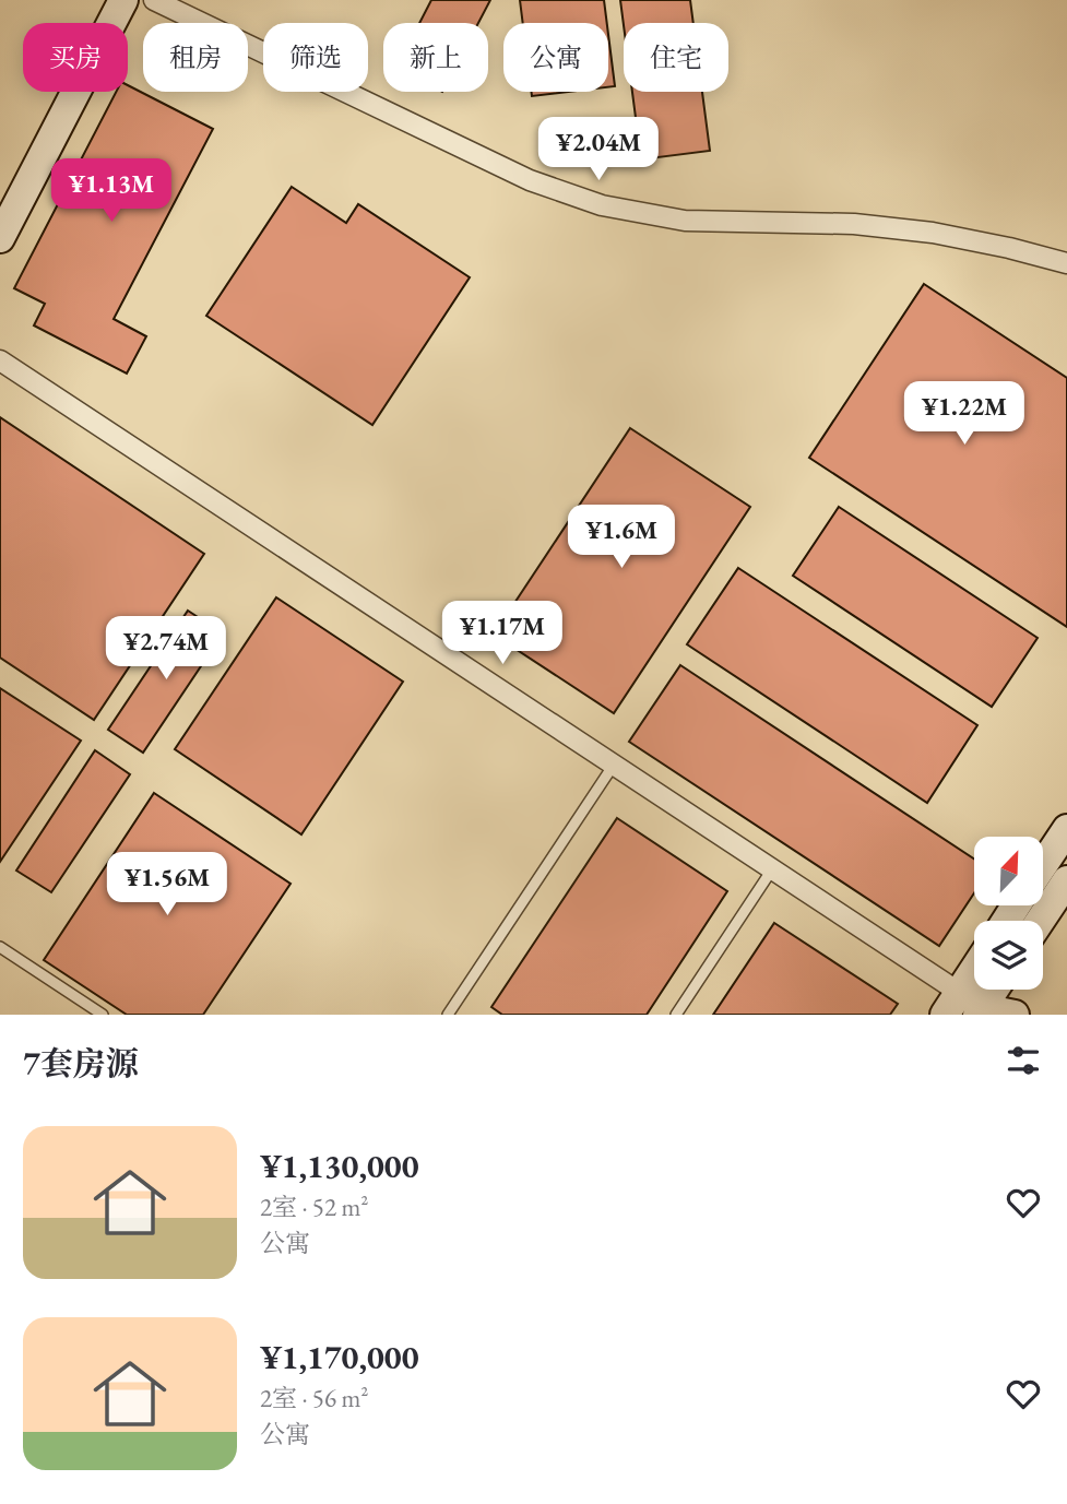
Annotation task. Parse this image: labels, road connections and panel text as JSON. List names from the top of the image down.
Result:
{
  "north": "top right",
  "page": {
    "chip": [
      "买房",
      "租房",
      "筛选",
      "新上",
      "公寓",
      "住宅"
    ],
    "price": [
      "¥2.04M",
      "¥1.13M",
      "¥1.22M",
      "¥1.6M",
      "¥1.17M",
      "¥2.74M",
      "¥1.56M"
    ],
    "heading": "7套房源",
    "list": [
      {
        "name": "¥1,130,000",
        "note": "2室 · 52 m² · 公寓"
      },
      {
        "name": "¥1,170,000",
        "note": "2室 · 56 m² · 公寓"
      }
    ]
  }
}
